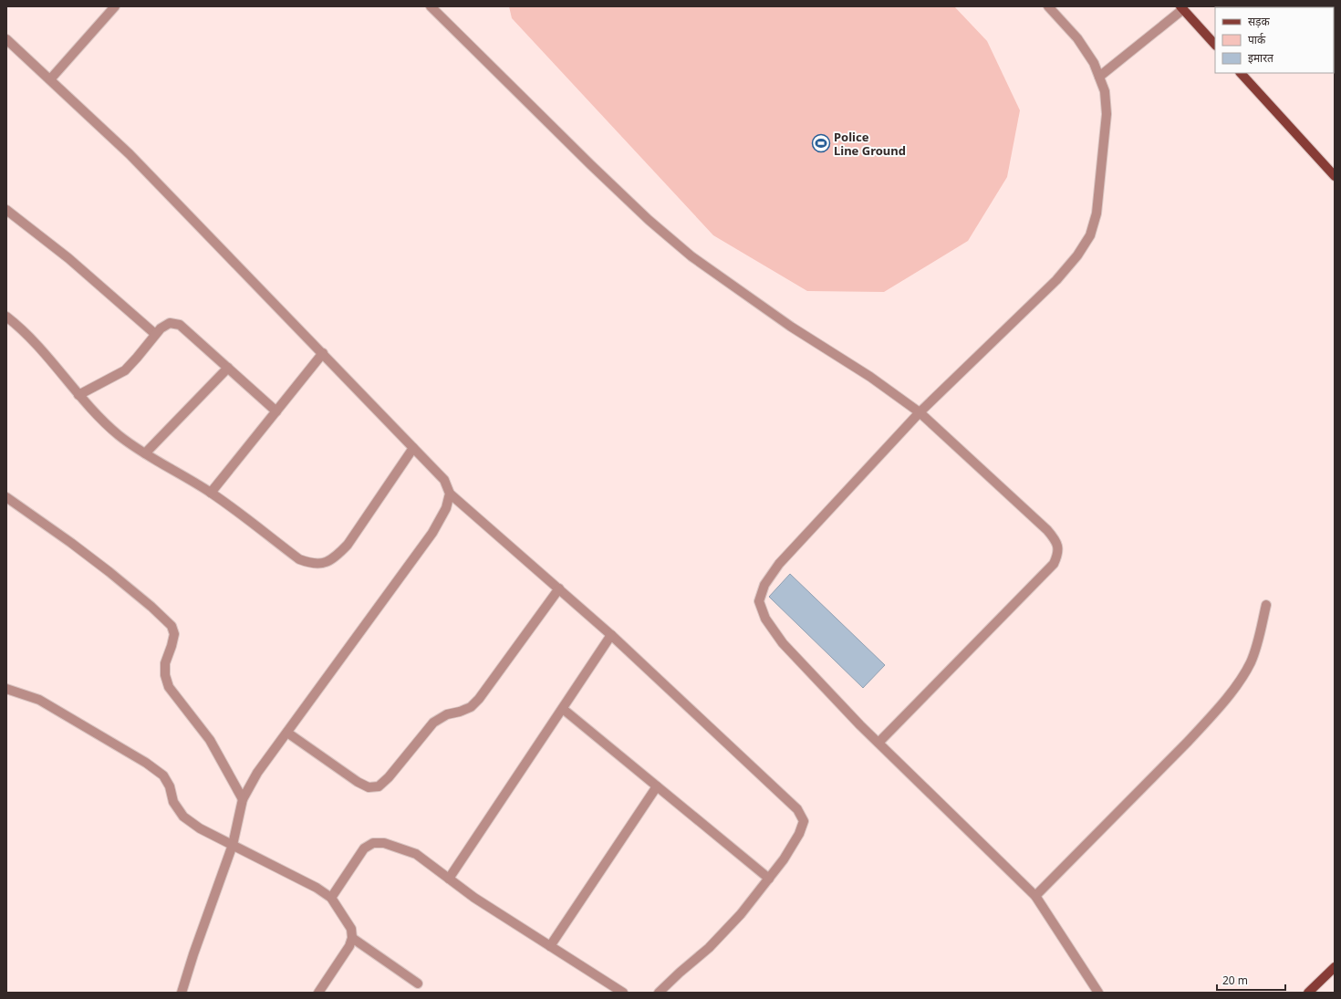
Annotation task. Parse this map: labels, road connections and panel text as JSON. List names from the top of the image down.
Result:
{
  "places": {
    "sports": ["Police Line Ground"]
  },
  "legend": ["सड़क", "पार्क", "इमारत"],
  "scale_bar": "20 m"
}
